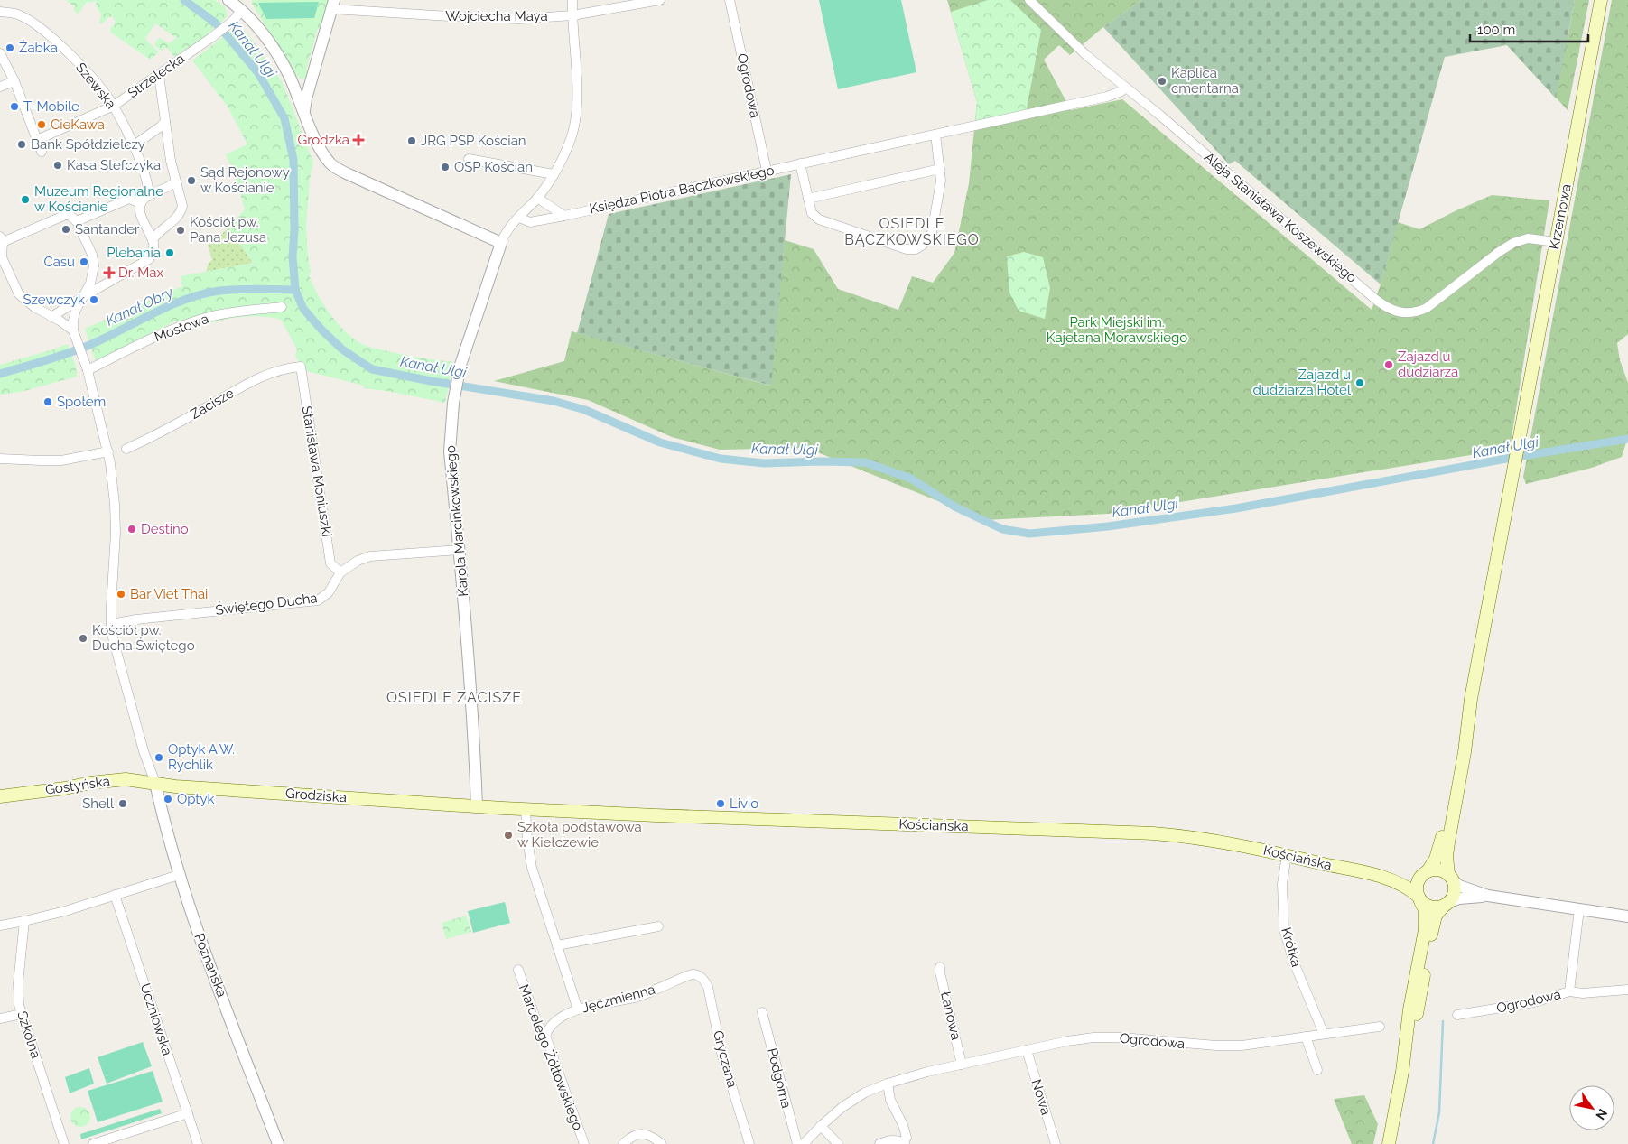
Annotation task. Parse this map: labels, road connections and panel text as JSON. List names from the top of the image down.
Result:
{
  "streets": {
    "main road": [
      "Krzemowa",
      "Gostyńska",
      "Grodziska",
      "Kościańska"
    ],
    "street": [
      "Wojciecha Maya",
      "Strzelecka",
      "Szewska",
      "Ogrodowa",
      "Księdza Piotra Bączkowskiego",
      "Aleja Stanisława Koszewskiego",
      "Mostowa",
      "Zacisze",
      "Stanisława Moniuszki",
      "Karola Marcinkowskiego",
      "Świętego Ducha",
      "Krótka",
      "Poznańska",
      "Jęczmienna",
      "Łanowa",
      "Uczniowska",
      "Szkolna",
      "Marcelego Żółtowskiego",
      "Gryczana",
      "Podgórna",
      "Nowa"
    ]
  },
  "crossings": [
    ["Strzelecka", "Szewska"],
    ["Ogrodowa", "Księdza Piotra Bączkowskiego"],
    ["Ogrodowa", "Krótka"],
    ["Ogrodowa", "Łanowa"],
    ["Ogrodowa", "Nowa"],
    ["Księdza Piotra Bączkowskiego", "Aleja Stanisława Koszewskiego"],
    ["Krzemowa", "Aleja Stanisława Koszewskiego"],
    ["Zacisze", "Stanisława Moniuszki"],
    ["Stanisława Moniuszki", "Świętego Ducha"],
    ["Karola Marcinkowskiego", "Świętego Ducha"],
    ["Karola Marcinkowskiego", "Grodziska"],
    ["Karola Marcinkowskiego", "Kościańska"],
    ["Gostyńska", "Grodziska"],
    ["Gostyńska", "Poznańska"],
    ["Grodziska", "Kościańska"],
    ["Grodziska", "Poznańska"],
    ["Kościańska", "Krótka"],
    ["Jęczmienna", "Marcelego Żółtowskiego"],
    ["Jęczmienna", "Gryczana"]
  ],
  "districts": ["OSIEDLE BĄCZKOWSKIEGO", "OSIEDLE ZACISZE"],
  "water": ["Kanał Ulgi", "Kanał Obry"],
  "parks": ["Park Miejski im. Kajetana Morawskiego"],
  "places": {
    "other": [
      "Żabka",
      "Kaplica cmentarna",
      "T-Mobile",
      "CieKawa",
      "JRG PSP Kościan",
      "Bank Spółdzielczy",
      "Kasa Stefczyka",
      "OSP Kościan",
      "Sąd Rejonowy w Kościanie",
      "Muzeum Regionalne w Kościanie",
      "Santander",
      "Kościół pw. Pana Jezusa",
      "Plebania",
      "Casu",
      "Szewczyk",
      "Zajazd u dudziarza",
      "Zajazd u dudziarza Hotel",
      "Społem",
      "Destino",
      "Bar Viet Thai",
      "Kościół pw. Ducha Świętego",
      "Optyk A.W. Rychlik",
      "Optyk",
      "Shell",
      "Livio",
      "Szkoła podstawowa w Kiełczewie"
    ],
    "health": ["Grodzka", "Dr. Max"]
  },
  "scale_bar": "100 m",
  "north": "bottom right"
}
